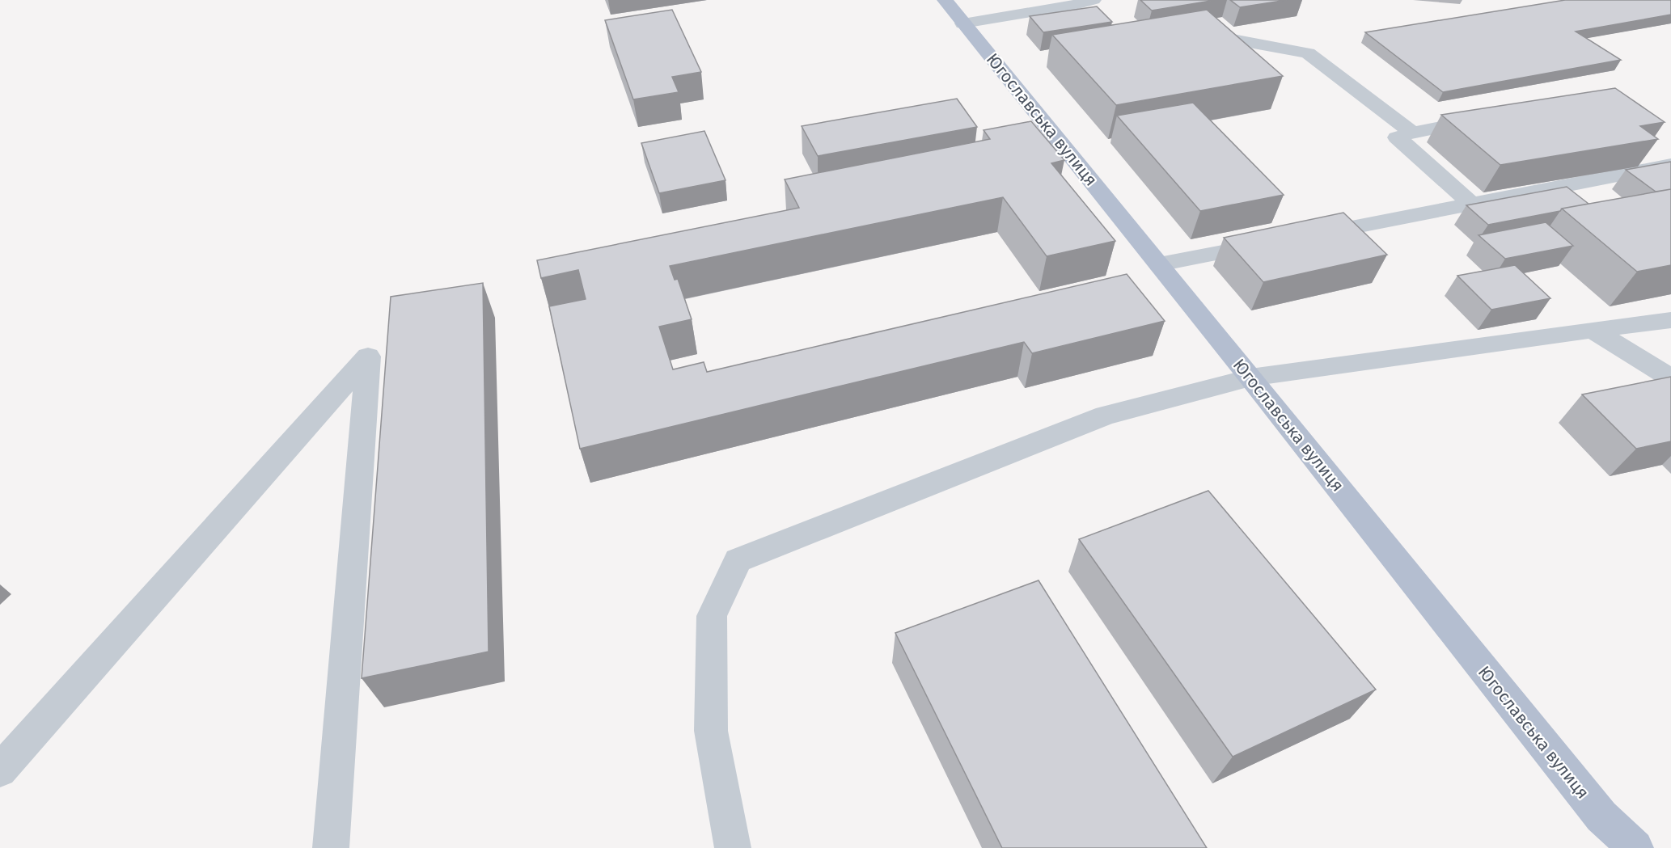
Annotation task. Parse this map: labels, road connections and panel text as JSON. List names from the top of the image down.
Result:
{
  "streets": {
    "main road": ["Югославська вулиця"]
  }
}
